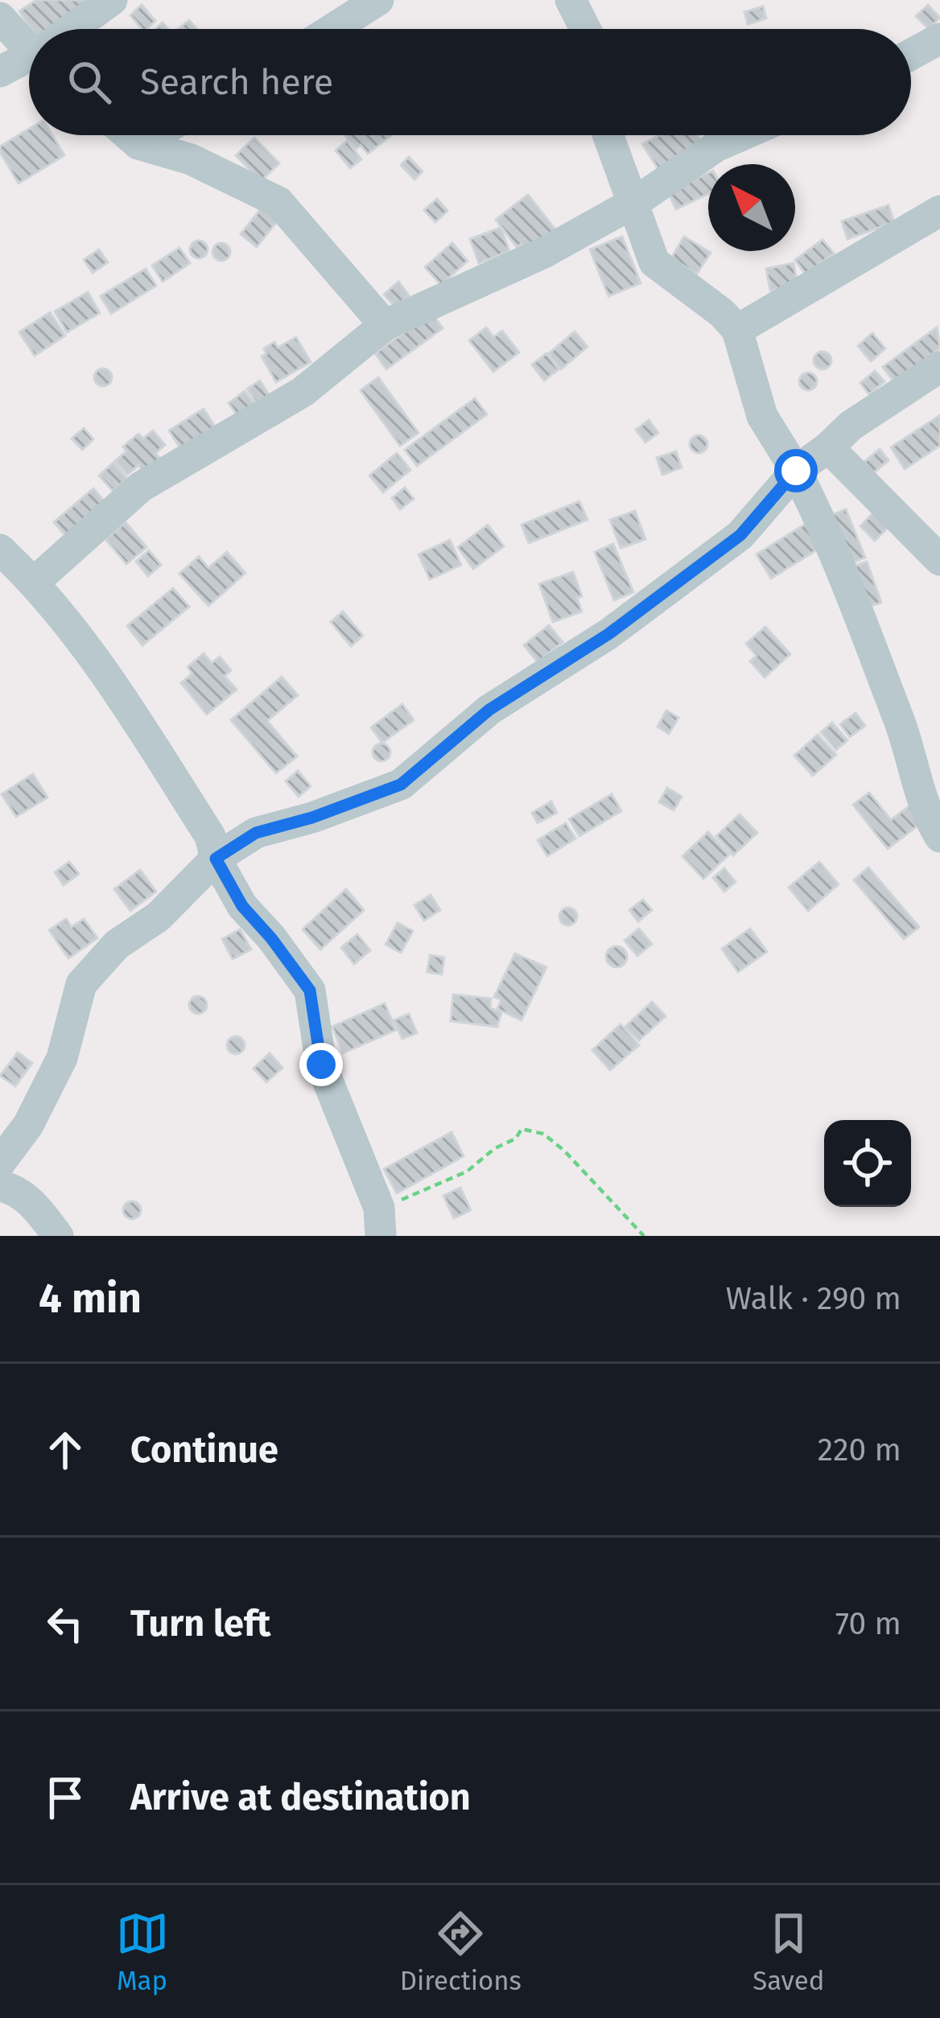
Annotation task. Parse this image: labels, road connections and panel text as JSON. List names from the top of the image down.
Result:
{
  "north": "top left",
  "page": {
    "search": "Search here",
    "heading": ["4 min", "Walk · 290 m"],
    "list": [
      ["Continue", "220 m"],
      ["Turn left", "70 m"],
      "Arrive at destination"
    ],
    "nav": ["Map", "Directions", "Saved"]
  }
}
